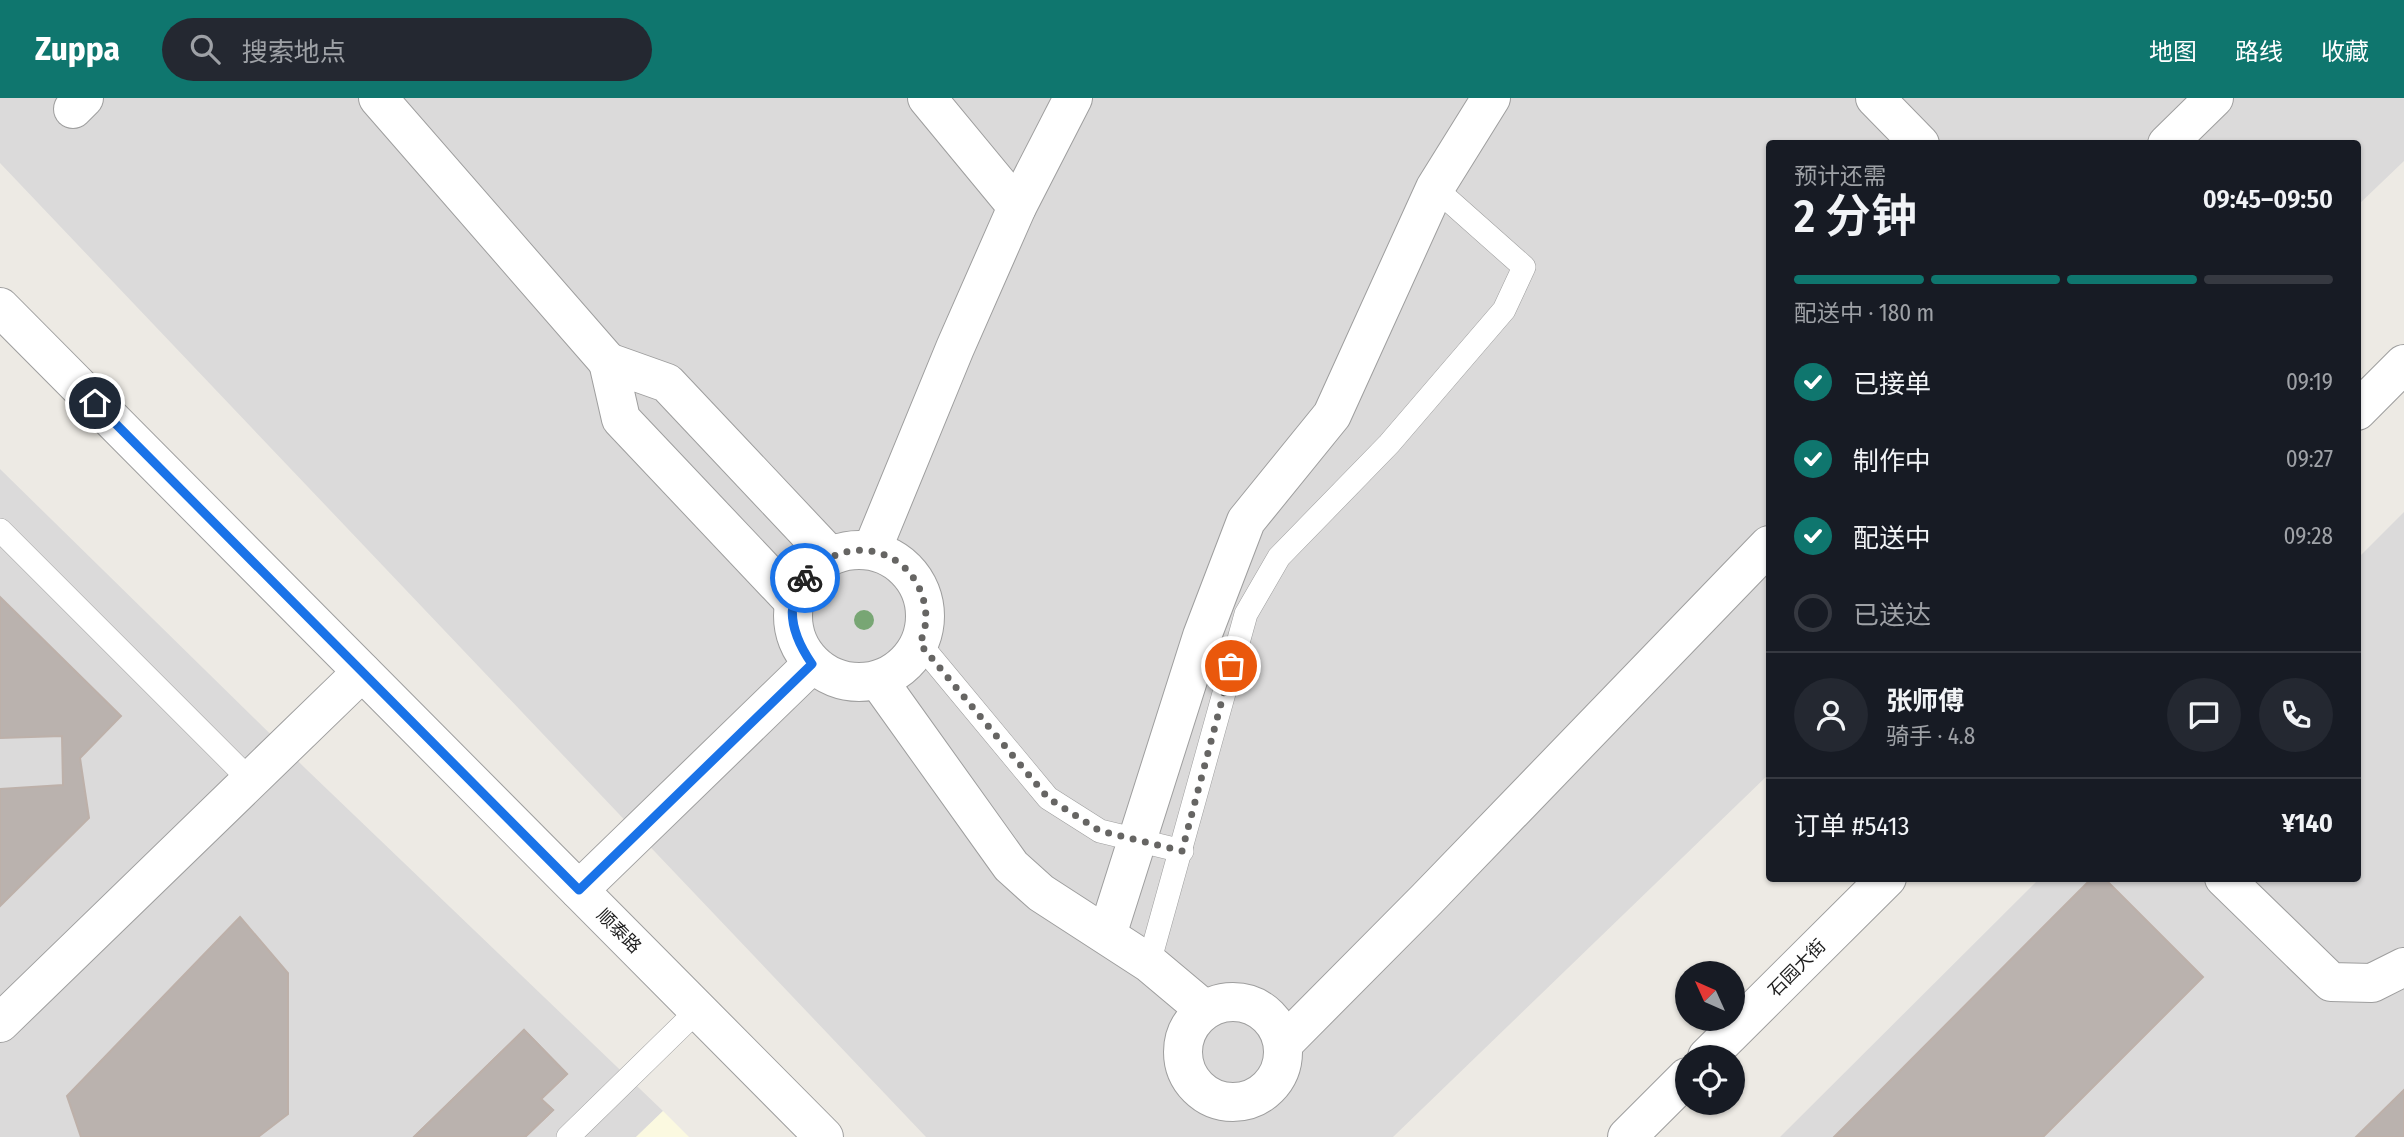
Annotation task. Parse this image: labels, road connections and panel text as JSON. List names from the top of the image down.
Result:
{
  "streets": {
    "street": ["顺泰路", "石园大街"]
  },
  "north": "top left",
  "page": {
    "header": "Zuppa",
    "search": "搜索地点",
    "nav": ["地图", "路线", "收藏"],
    "heading": ["2 分钟", "预计还需", "09:45–09:50"],
    "panel": [
      "张师傅",
      "骑手 · 4.8",
      "订单 #5413",
      "¥140"
    ],
    "bar": "配送中 · 180 m",
    "list": [
      ["已接单", "09:19"],
      ["制作中", "09:27"],
      ["配送中", "09:28"],
      "已送达"
    ]
  }
}
